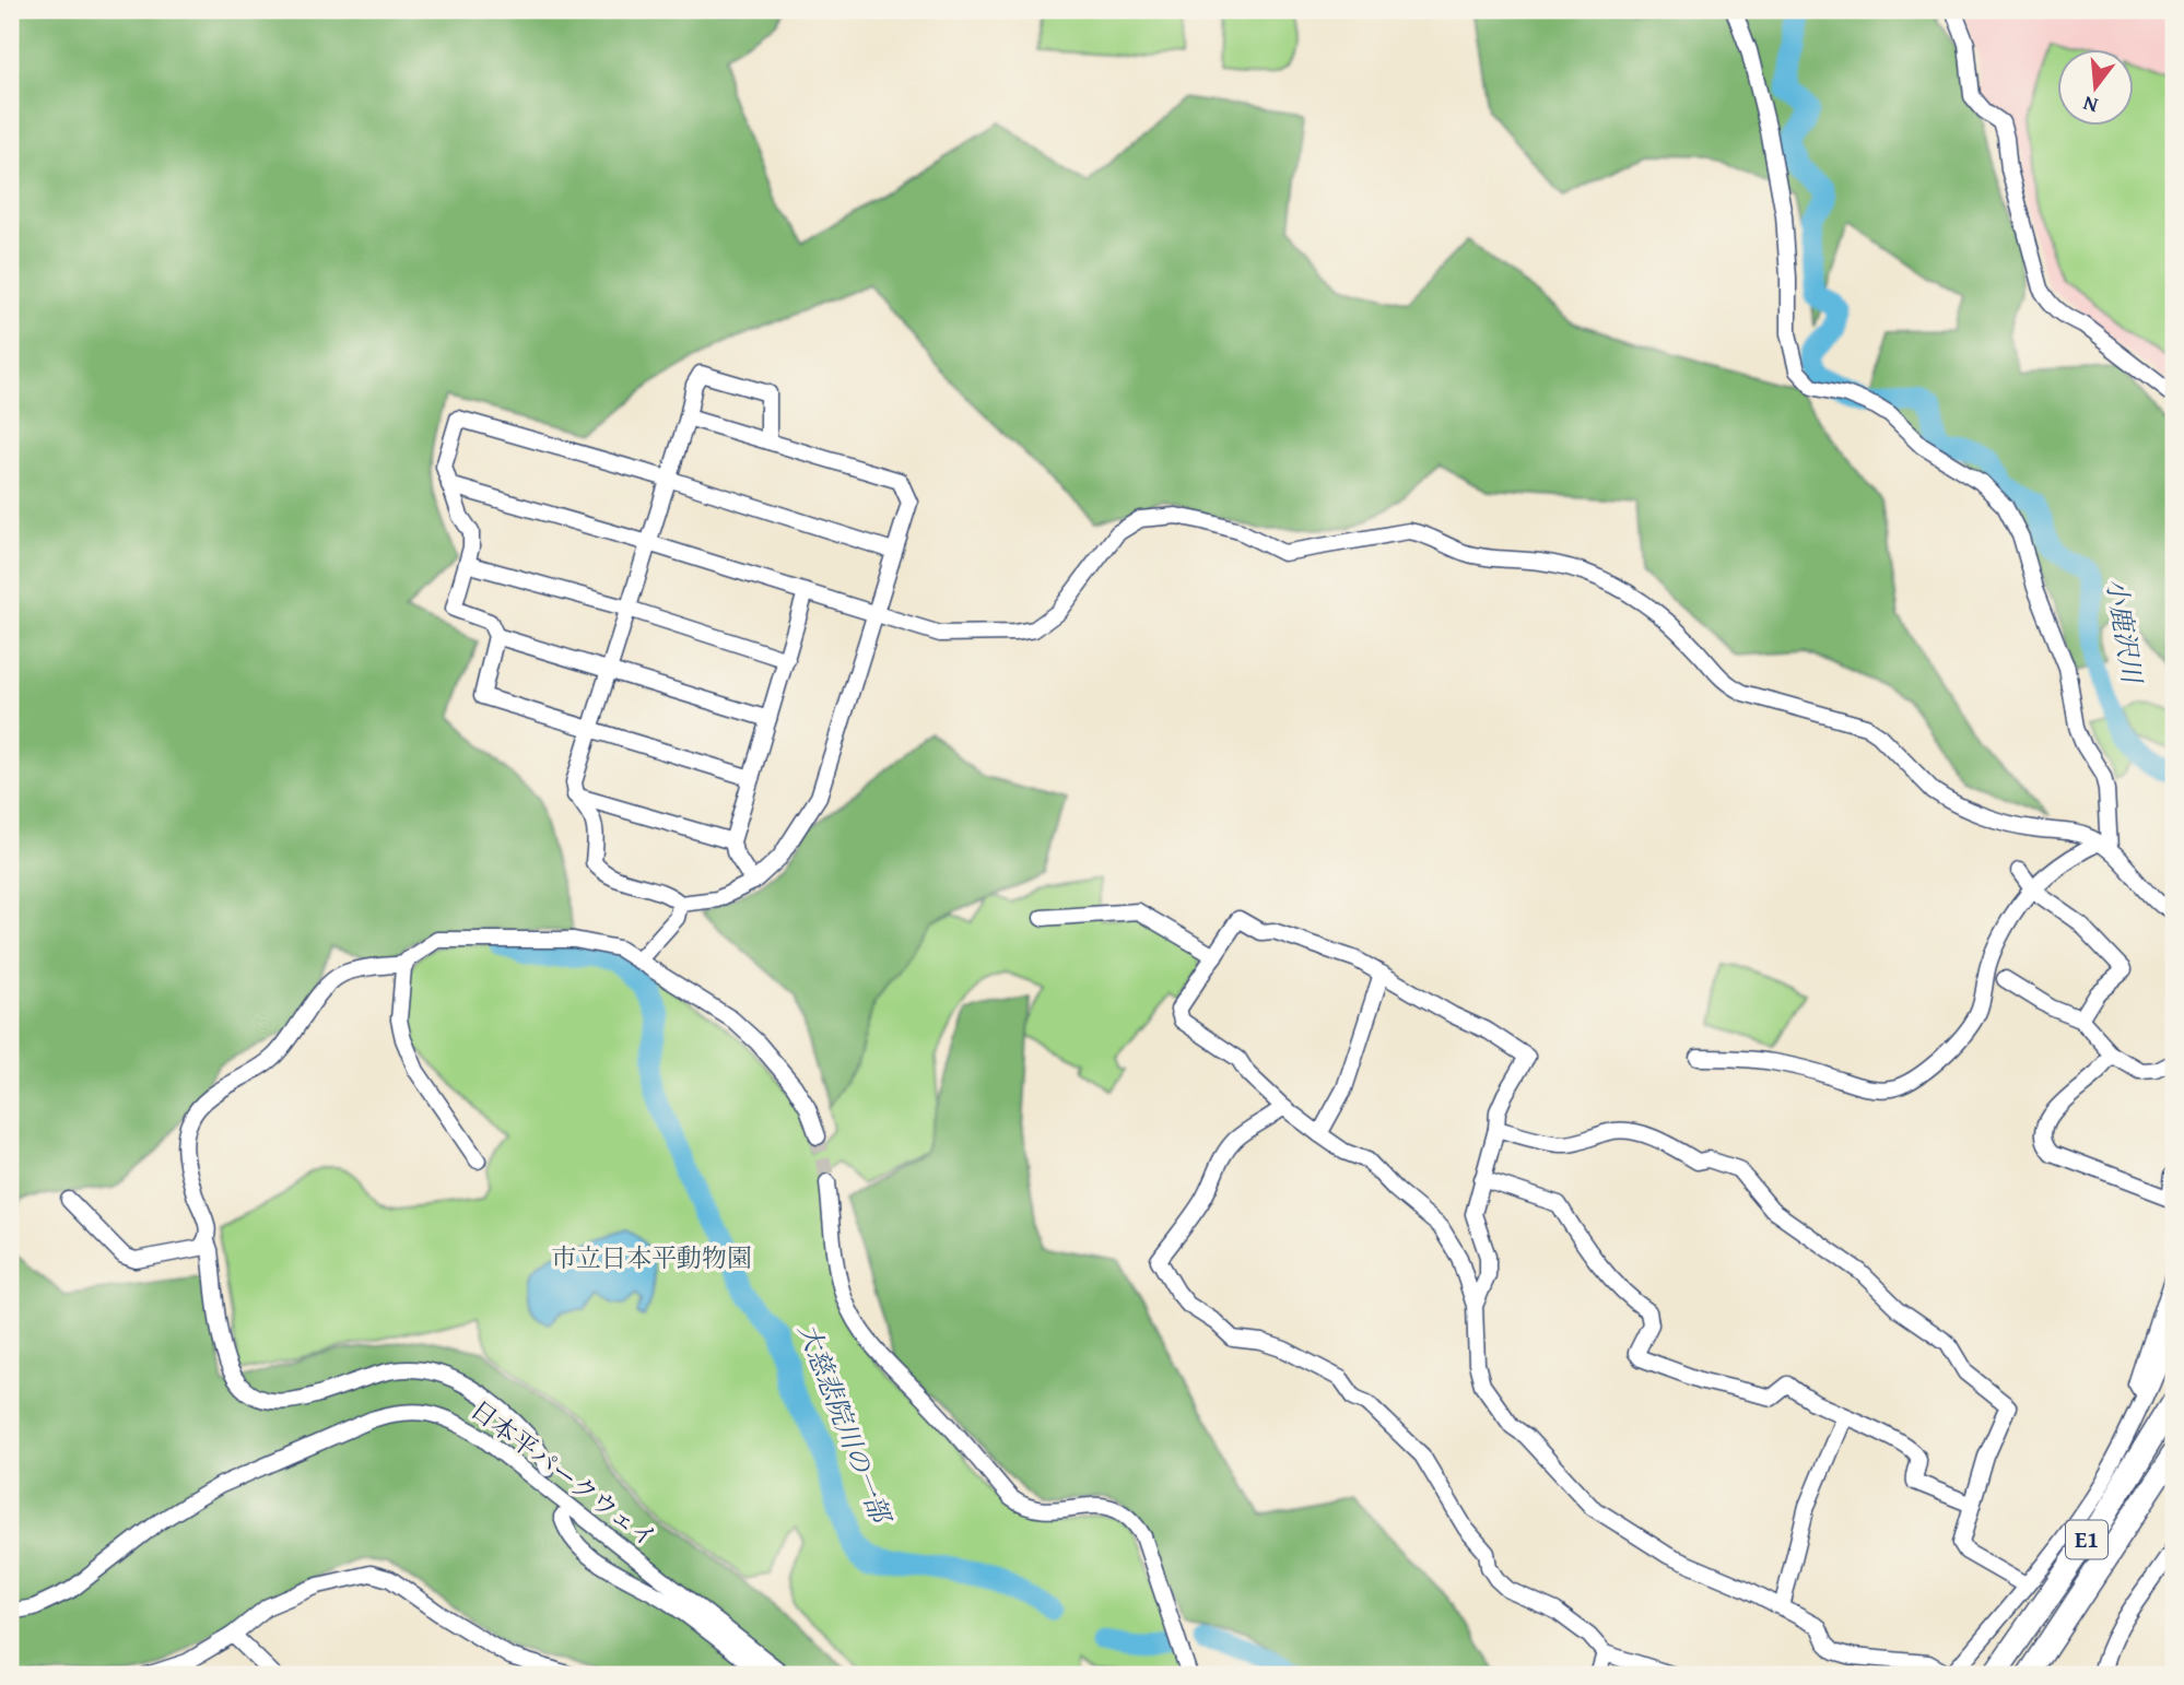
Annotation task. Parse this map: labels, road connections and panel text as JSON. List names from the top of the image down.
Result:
{
  "streets": {
    "highway": ["E1"],
    "street": ["日本平パークウェイ"]
  },
  "water": ["小鹿沢川", "大慈悲院川の一部"],
  "parks": ["市立日本平動物園"],
  "north": "bottom"
}
